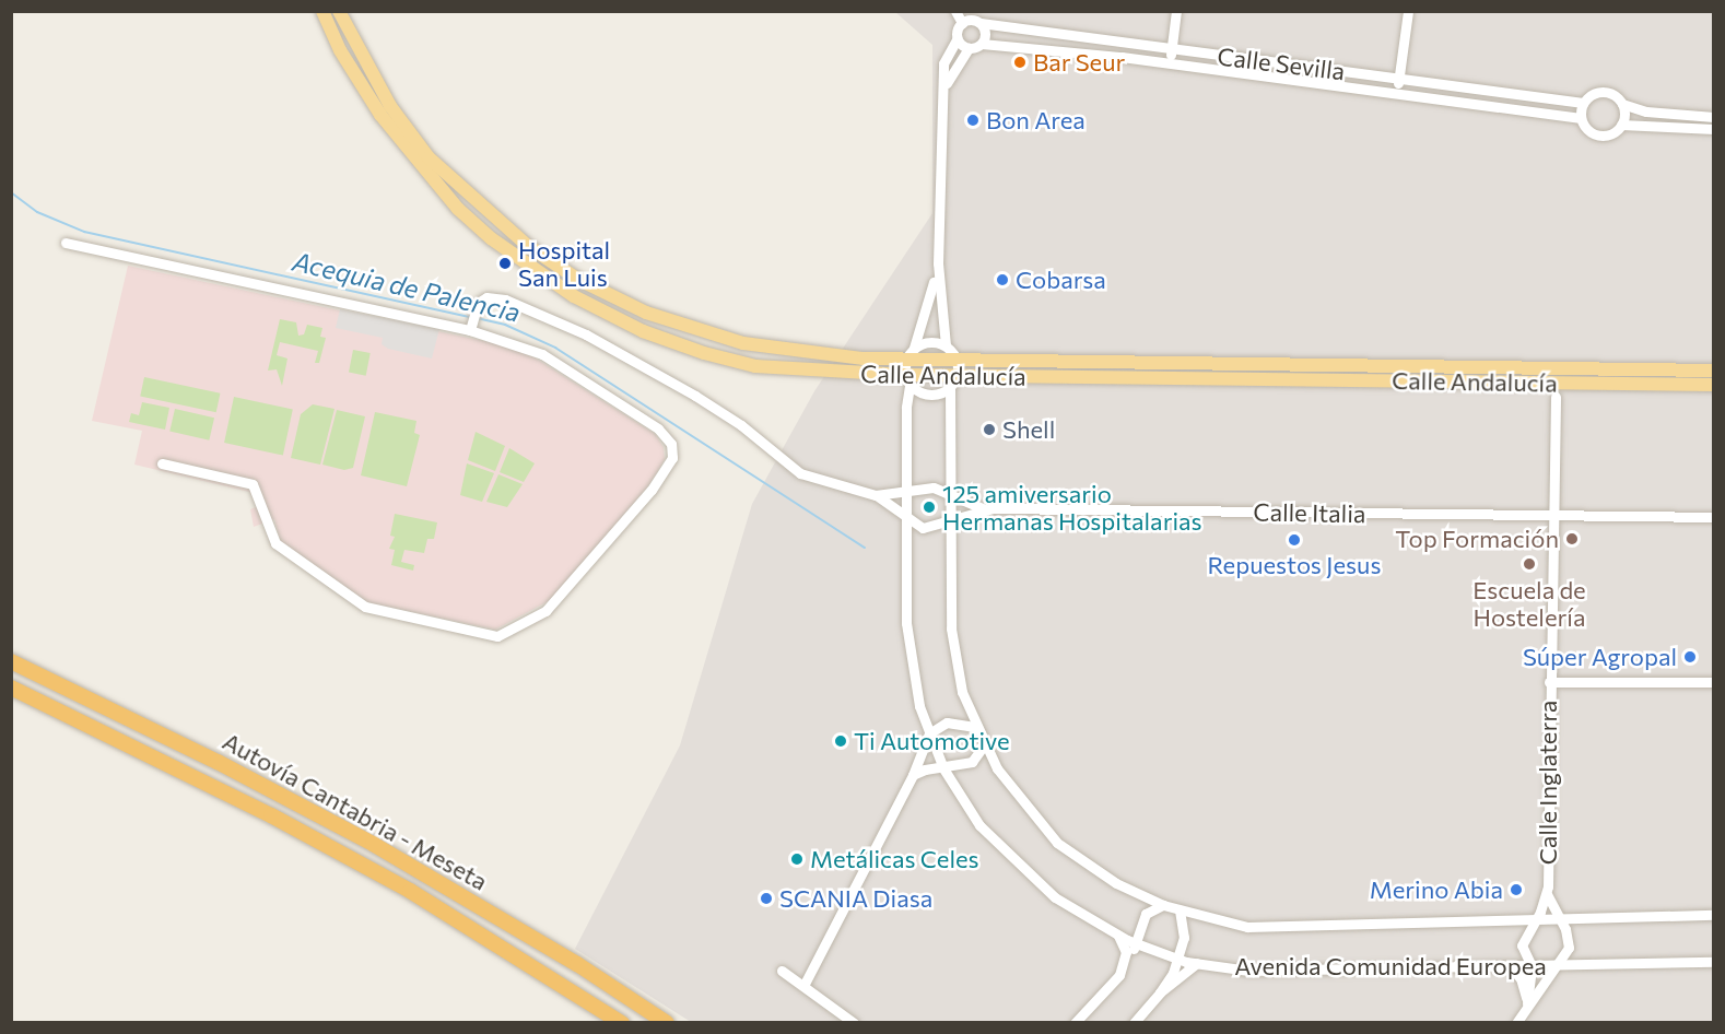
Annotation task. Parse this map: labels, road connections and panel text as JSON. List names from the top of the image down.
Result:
{
  "streets": {
    "highway": ["Autovía Cantabria - Meseta"],
    "main road": ["Calle Andalucía"],
    "street": [
      "Calle Sevilla",
      "Calle Italia",
      "Calle Inglaterra",
      "Avenida Comunidad Europea"
    ]
  },
  "crossings": [
    ["Calle Andalucía", "Avenida Comunidad Europea"],
    ["Calle Italia", "Calle Inglaterra"],
    ["Calle Italia", "Avenida Comunidad Europea"]
  ],
  "water": ["Acequia de Palencia"],
  "places": [
    "Bar Seur",
    "Bon Area",
    "Hospital San Luis",
    "Cobarsa",
    "Shell",
    "125 amiversario Hermanas Hospitalarias",
    "Top Formación",
    "Repuestos Jesus",
    "Escuela de Hostelería",
    "Súper Agropal",
    "Ti Automotive",
    "Metálicas Celes",
    "Merino Abia",
    "SCANIA Diasa"
  ]
}
